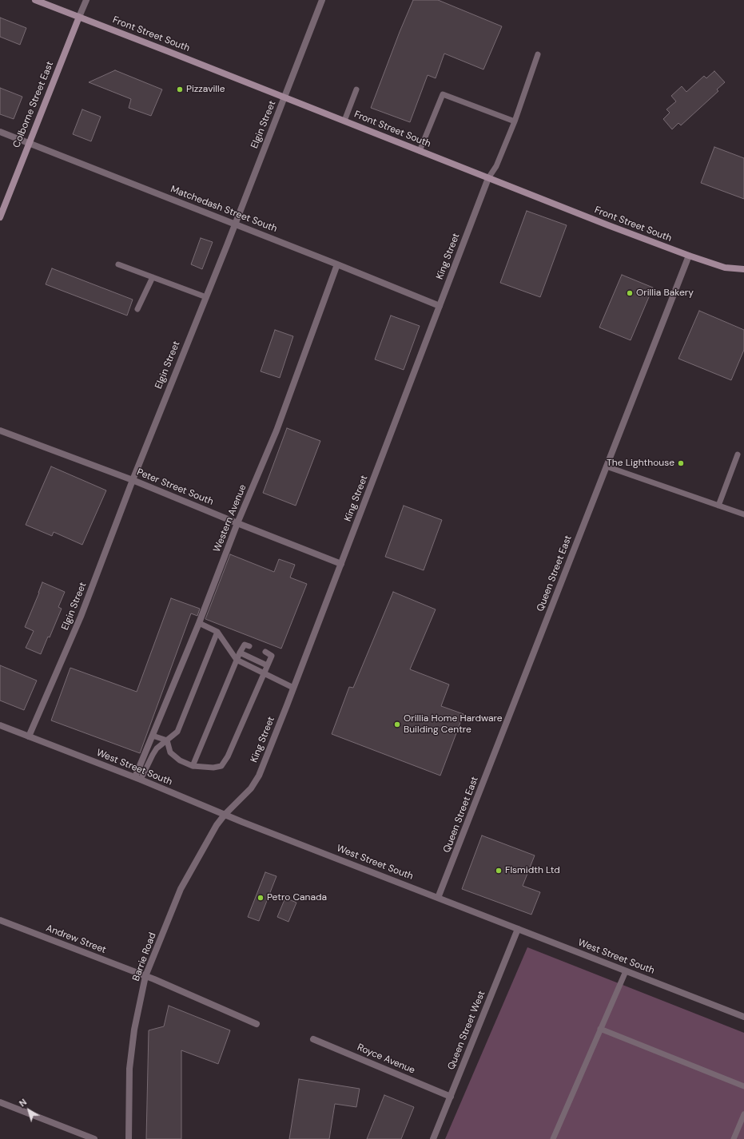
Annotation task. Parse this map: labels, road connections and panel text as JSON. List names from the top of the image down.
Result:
{
  "streets": {
    "main road": ["Front Street South", "Colborne Street East"],
    "street": [
      "Elgin Street",
      "Matchedash Street South",
      "King Street",
      "Peter Street South",
      "Western Avenue",
      "Queen Street East",
      "West Street South",
      "Andrew Street",
      "Barrie Road",
      "Queen Street West",
      "Royce Avenue"
    ]
  },
  "crossings": [
    ["Front Street South", "Colborne Street East"],
    ["Front Street South", "Elgin Street"],
    ["Front Street South", "King Street"],
    ["Front Street South", "Queen Street East"],
    ["Colborne Street East", "Matchedash Street South"],
    ["Elgin Street", "Matchedash Street South"],
    ["Elgin Street", "Peter Street South"],
    ["Elgin Street", "West Street South"],
    ["Matchedash Street South", "King Street"],
    ["Matchedash Street South", "Western Avenue"],
    ["King Street", "Peter Street South"],
    ["King Street", "West Street South"],
    ["King Street", "Barrie Road"],
    ["Peter Street South", "Western Avenue"],
    ["Western Avenue", "West Street South"],
    ["Queen Street East", "West Street South"],
    ["West Street South", "Barrie Road"],
    ["West Street South", "Queen Street West"],
    ["Andrew Street", "Barrie Road"],
    ["Queen Street West", "Royce Avenue"]
  ],
  "places": [
    "Pizzaville",
    "Orillia Bakery",
    "The Lighthouse",
    "Orillia Home Hardware Building Centre",
    "Flsmidth Ltd",
    "Petro Canada"
  ],
  "north": "top left"
}
